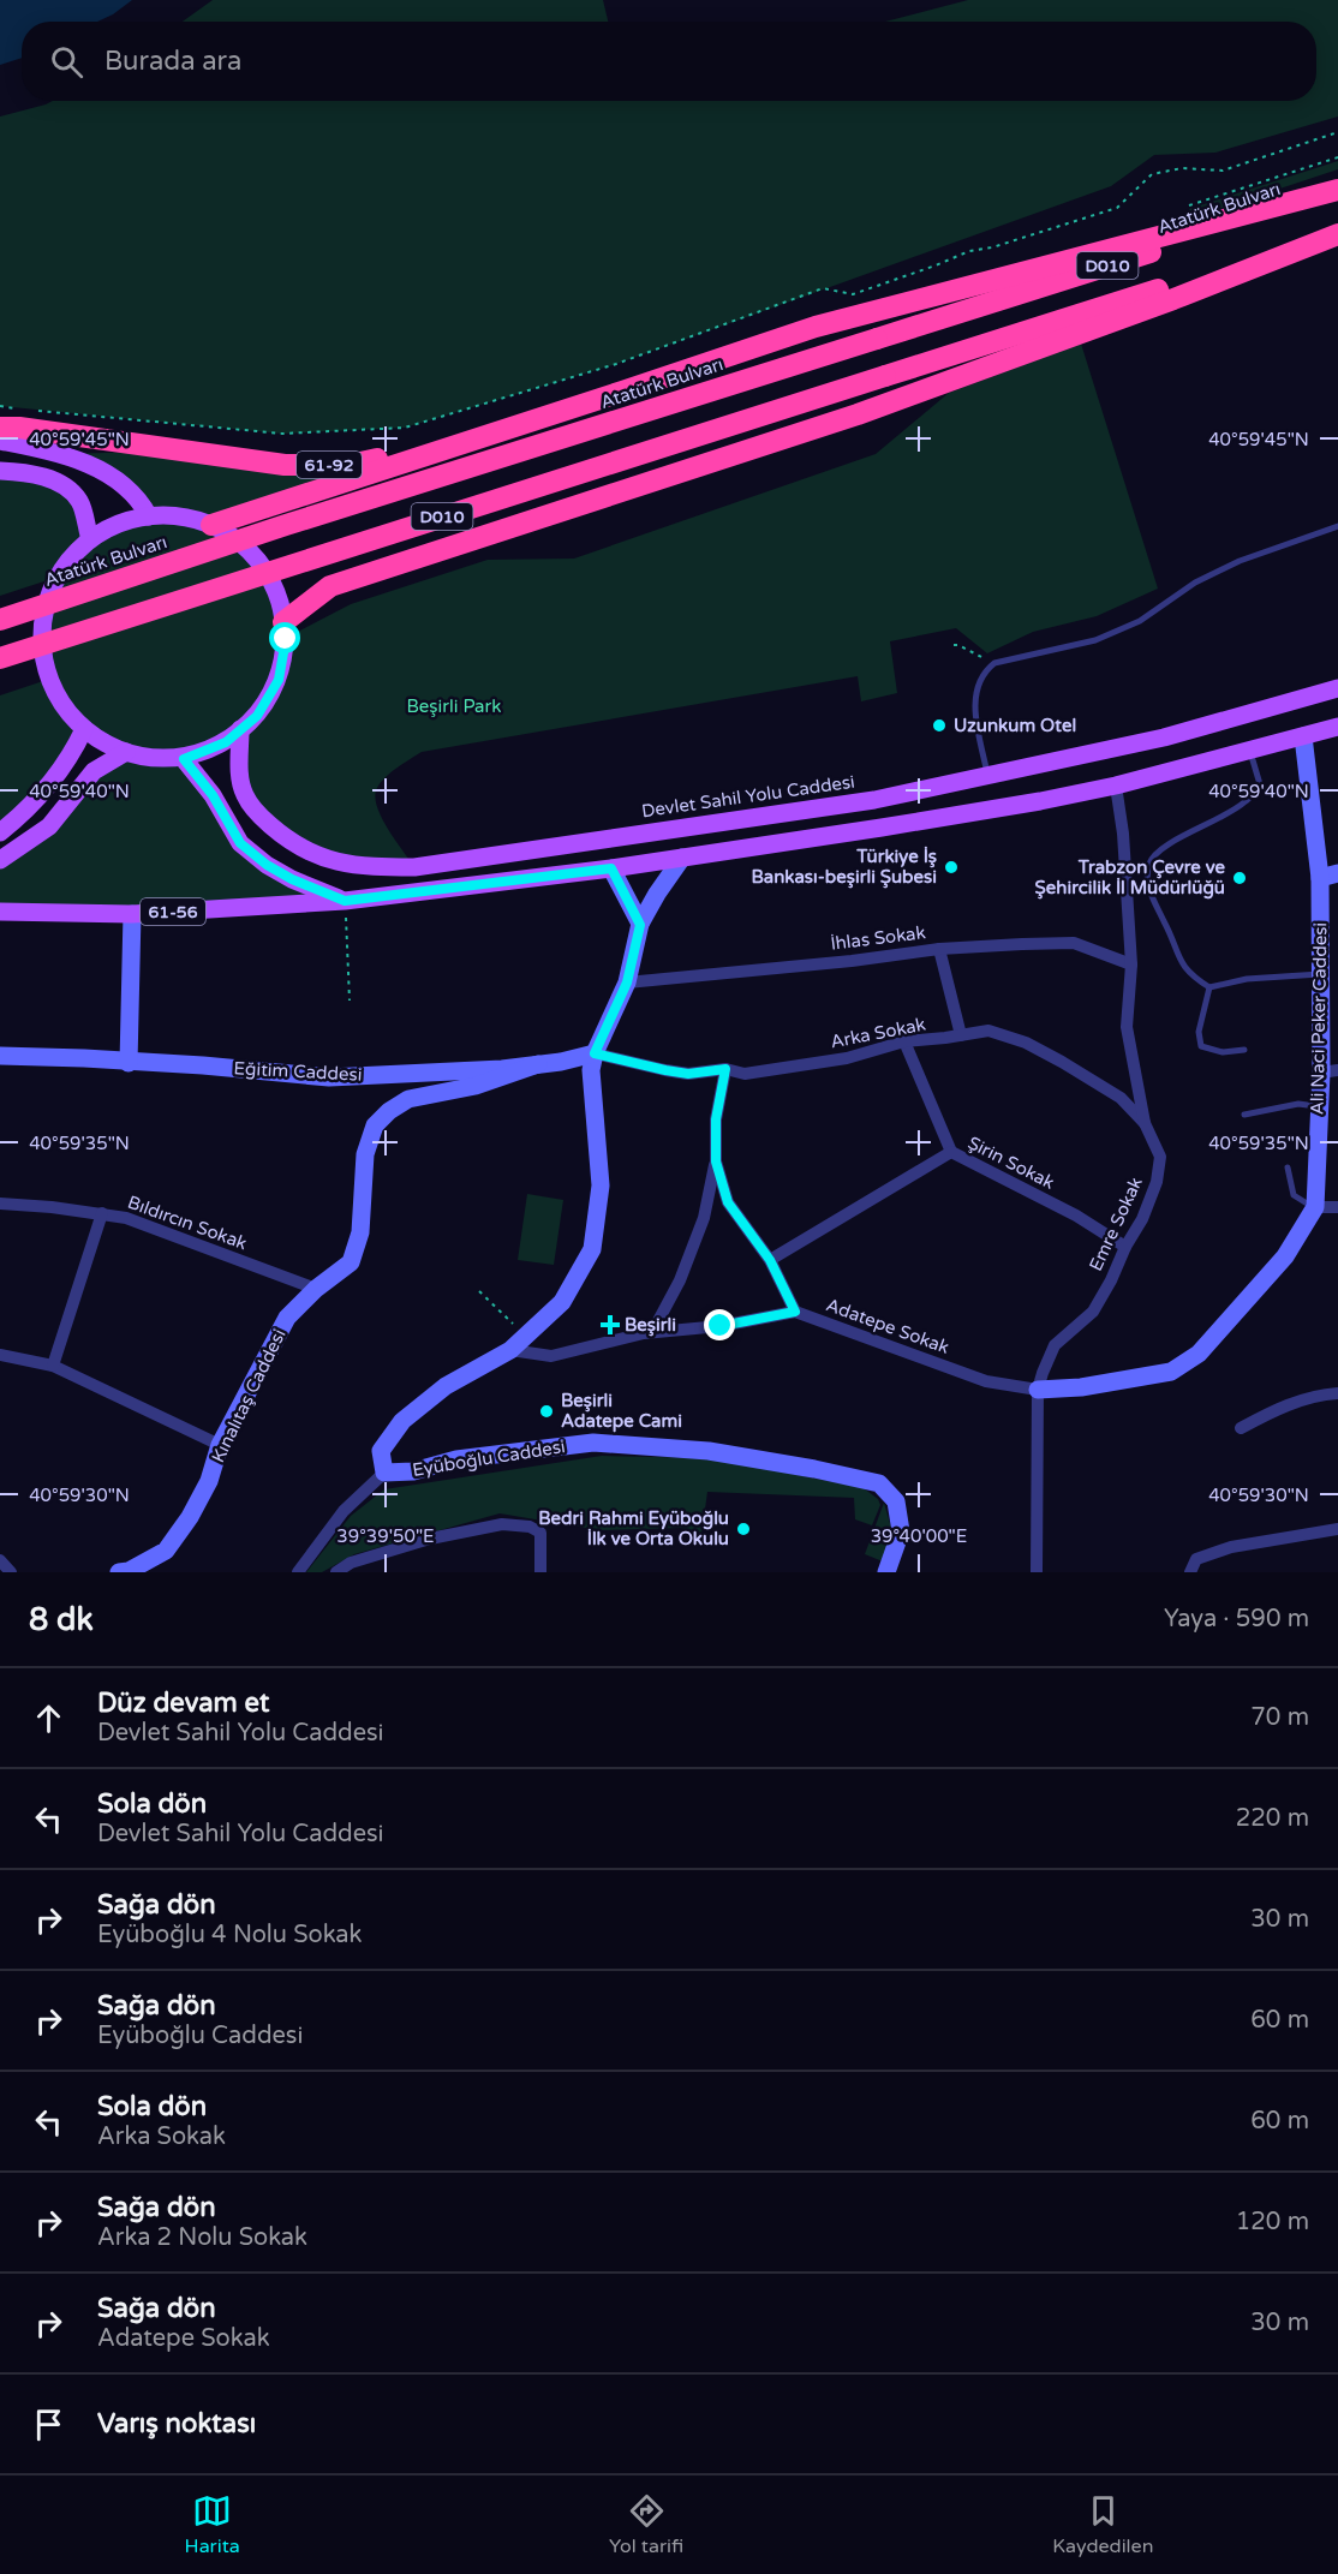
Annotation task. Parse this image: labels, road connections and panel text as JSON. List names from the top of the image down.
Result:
{
  "streets": {
    "highway": ["Atatürk Bulvarı", "D010", "61-92"],
    "main road": ["Devlet Sahil Yolu Caddesi", "61-56"],
    "street": [
      "İhlas Sokak",
      "Ali Naci Peker Caddesi",
      "Arka Sokak",
      "Eğitim Caddesi",
      "Şirin Sokak",
      "Bıldırcın Sokak",
      "Emre Sokak",
      "Adatepe Sokak",
      "Kınalıtaş Caddesi",
      "Eyüboğlu Caddesi"
    ]
  },
  "crossings": [
    ["İhlas Sokak", "Emre Sokak"],
    ["Ali Naci Peker Caddesi", "Emre Sokak"],
    ["Ali Naci Peker Caddesi", "Adatepe Sokak"],
    ["Arka Sokak", "Eğitim Caddesi"],
    ["Arka Sokak", "Emre Sokak"],
    ["Eğitim Caddesi", "Kınalıtaş Caddesi"],
    ["Şirin Sokak", "Emre Sokak"],
    ["Bıldırcın Sokak", "Kınalıtaş Caddesi"],
    ["Emre Sokak", "Adatepe Sokak"]
  ],
  "parks": ["Beşirli Park"],
  "places": {
    "other": [
      "Uzunkum Otel",
      "Türkiye İş Bankası-beşirli Şubesi",
      "Trabzon Çevre ve Şehircilik İl Müdürlüğü",
      "Beşirli Adatepe Cami",
      "Bedri Rahmi Eyüboğlu İlk ve Orta Okulu"
    ],
    "health": ["Beşirli"]
  },
  "page": {
    "search": "Burada ara",
    "heading": ["8 dk", "Yaya · 590 m"],
    "list": [
      ["Düz devam et", "Devlet Sahil Yolu Caddesi", "70 m"],
      ["Sola dön", "Devlet Sahil Yolu Caddesi", "220 m"],
      ["Sağa dön", "Eyüboğlu 4 Nolu Sokak", "30 m"],
      ["Sağa dön", "Eyüboğlu Caddesi", "60 m"],
      ["Sola dön", "Arka Sokak", "60 m"],
      ["Sağa dön", "Arka 2 Nolu Sokak", "120 m"],
      ["Sağa dön", "Adatepe Sokak", "30 m"],
      "Varış noktası"
    ],
    "nav": ["Harita", "Yol tarifi", "Kaydedilen"]
  },
  "coordinates": [
    "40°59'45\"N",
    "40°59'40\"N",
    "40°59'35\"N",
    "40°59'30\"N",
    "39°39'50\"E",
    "39°40'00\"E"
  ]
}
